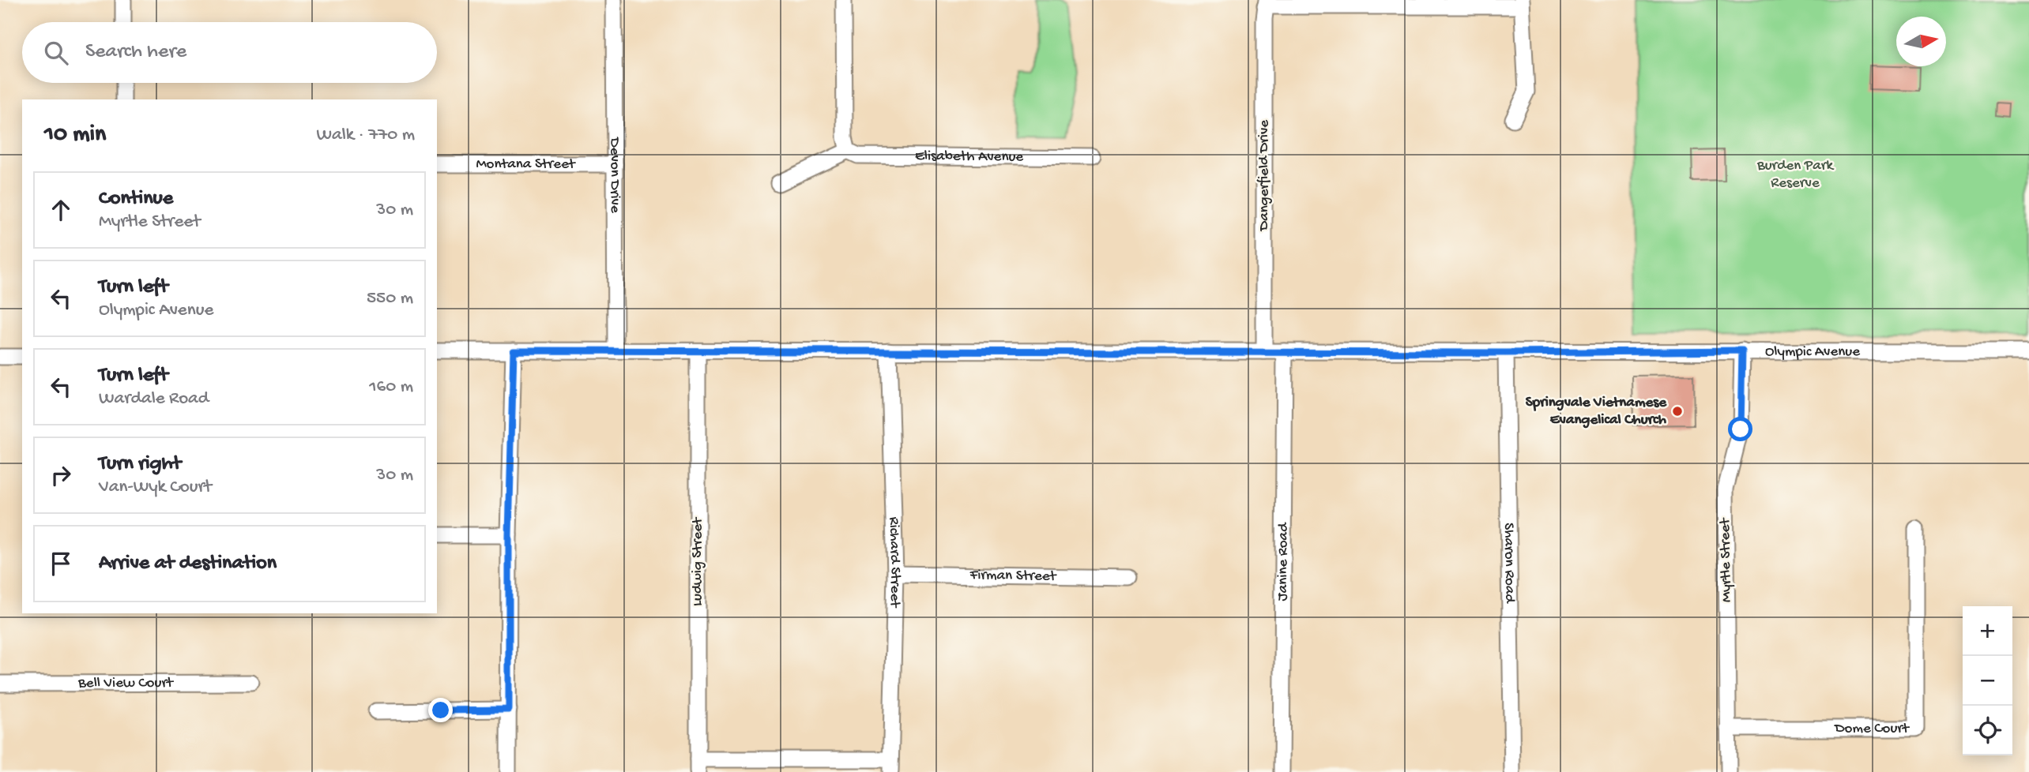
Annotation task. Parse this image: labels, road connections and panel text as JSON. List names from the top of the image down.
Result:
{
  "streets": {
    "street": [
      "Elisabeth Avenue",
      "Montana Street",
      "Devon Drive",
      "Dangerfield Drive",
      "Olympic Avenue",
      "Myrtle Street",
      "Richard Street",
      "Ludwig Street",
      "Janine Road",
      "Sharon Road",
      "Firman Street",
      "Bell View Court",
      "Dome Court"
    ]
  },
  "crossings": [
    ["Montana Street", "Devon Drive"],
    ["Devon Drive", "Olympic Avenue"],
    ["Dangerfield Drive", "Olympic Avenue"],
    ["Olympic Avenue", "Myrtle Street"],
    ["Olympic Avenue", "Richard Street"],
    ["Olympic Avenue", "Ludwig Street"],
    ["Olympic Avenue", "Janine Road"],
    ["Olympic Avenue", "Sharon Road"],
    ["Myrtle Street", "Dome Court"],
    ["Richard Street", "Firman Street"]
  ],
  "parks": ["Burden Park Reserve"],
  "places": ["Springvale Vietnamese Evangelical Church"],
  "north": "right",
  "page": {
    "search": "Search here",
    "heading": ["10 min", "Walk · 770 m"],
    "list": [
      ["Continue", "Myrtle Street", "30 m"],
      ["Turn left", "Olympic Avenue", "550 m"],
      ["Turn left", "Wardale Road", "160 m"],
      ["Turn right", "Van-Wyk Court", "30 m"],
      "Arrive at destination"
    ],
    "map_buttons": ["+", "−"]
  }
}
